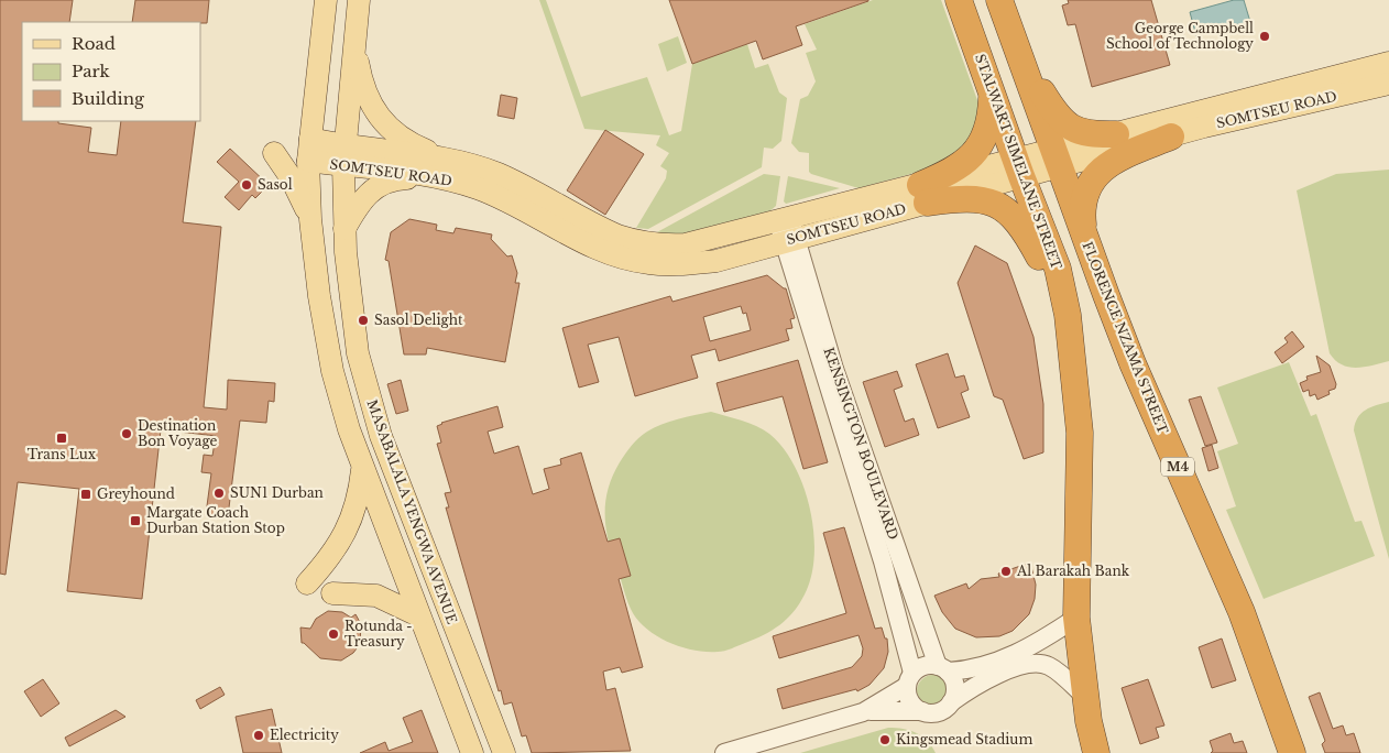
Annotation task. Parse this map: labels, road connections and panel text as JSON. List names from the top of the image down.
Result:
{
  "streets": {
    "highway": ["STALWART SIMELANE STREET", "FLORENCE NZAMA STREET", "M4"],
    "main road": ["SOMTSEU ROAD", "MASABALALA YENGWA AVENUE"],
    "street": ["KENSINGTON BOULEVARD"]
  },
  "crossings": [
    ["SOMTSEU ROAD", "STALWART SIMELANE STREET"],
    ["SOMTSEU ROAD", "FLORENCE NZAMA STREET"],
    ["SOMTSEU ROAD", "KENSINGTON BOULEVARD"],
    ["SOMTSEU ROAD", "M4"],
    ["SOMTSEU ROAD", "MASABALALA YENGWA AVENUE"],
    ["FLORENCE NZAMA STREET", "M4"]
  ],
  "places": {
    "other": [
      "George Campbell School of Technology",
      "Sasol",
      "Sasol Delight",
      "Destination Bon Voyage",
      "SUN1 Durban",
      "Al Barakah Bank",
      "Rotunda - Treasury",
      "Electricity",
      "Kingsmead Stadium"
    ],
    "transit": ["Trans Lux", "Greyhound", "Margate Coach Durban Station Stop"]
  },
  "legend": ["Road", "Park", "Building"]
}
